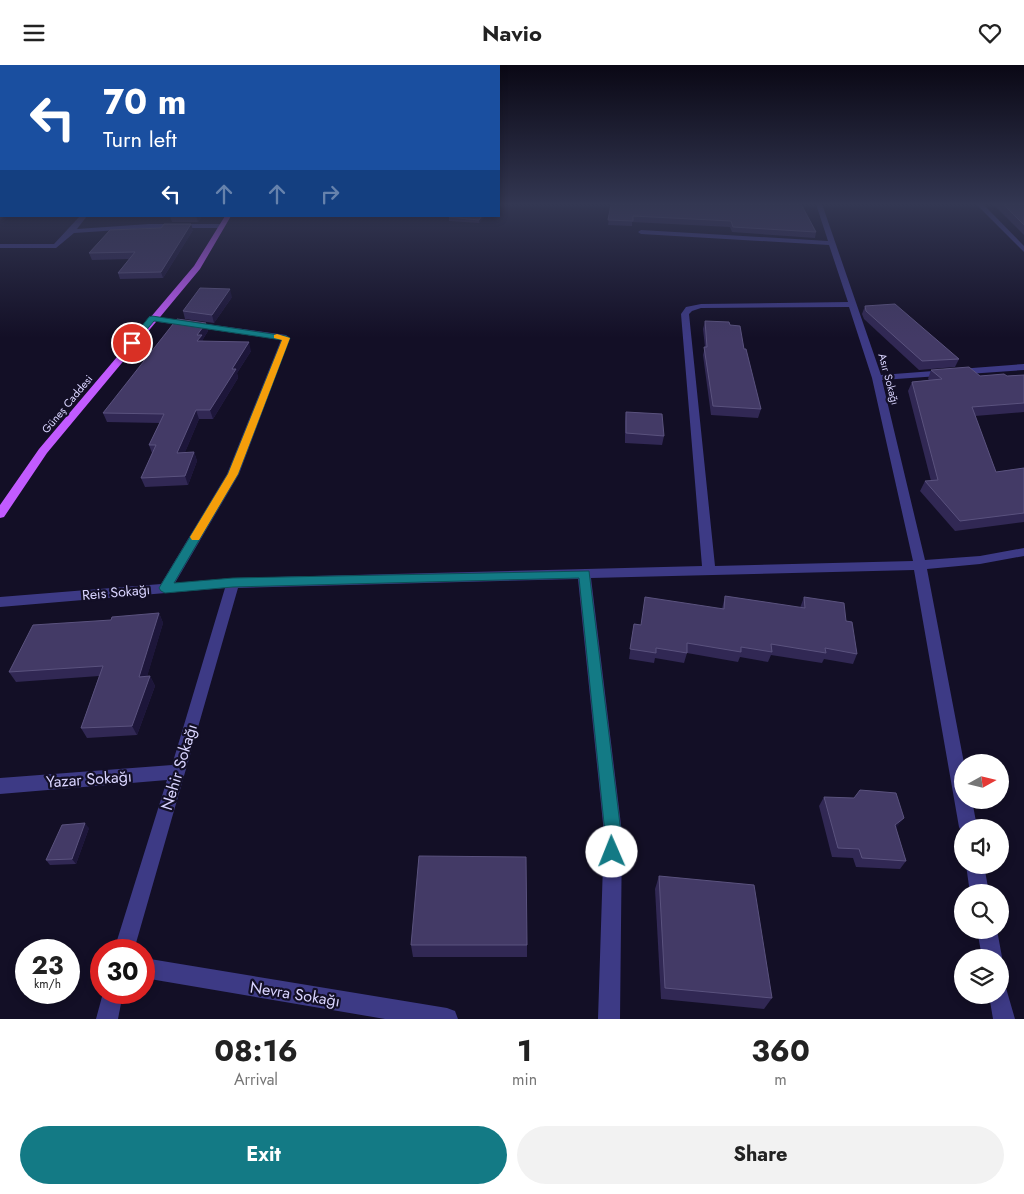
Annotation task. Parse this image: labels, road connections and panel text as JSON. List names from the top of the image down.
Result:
{
  "streets": {
    "main road": ["Güneş Caddesi"],
    "street": [
      "Asır Sokağı",
      "Reis Sokağı",
      "Nehir Sokağı",
      "Yazar Sokağı",
      "Nevra Sokağı"
    ]
  },
  "crossings": [
    ["Asır Sokağı", "Reis Sokağı"],
    ["Reis Sokağı", "Nehir Sokağı"],
    ["Nehir Sokağı", "Yazar Sokağı"]
  ],
  "north": "right",
  "page": {
    "header": "Navio",
    "turn": ["70 m", "Turn left"],
    "speed": "23 km/h",
    "limit": "30",
    "eta": [
      "08:16",
      "Arrival",
      "1",
      "min",
      "360",
      "m"
    ],
    "buttons": ["Exit", "Share"]
  }
}
